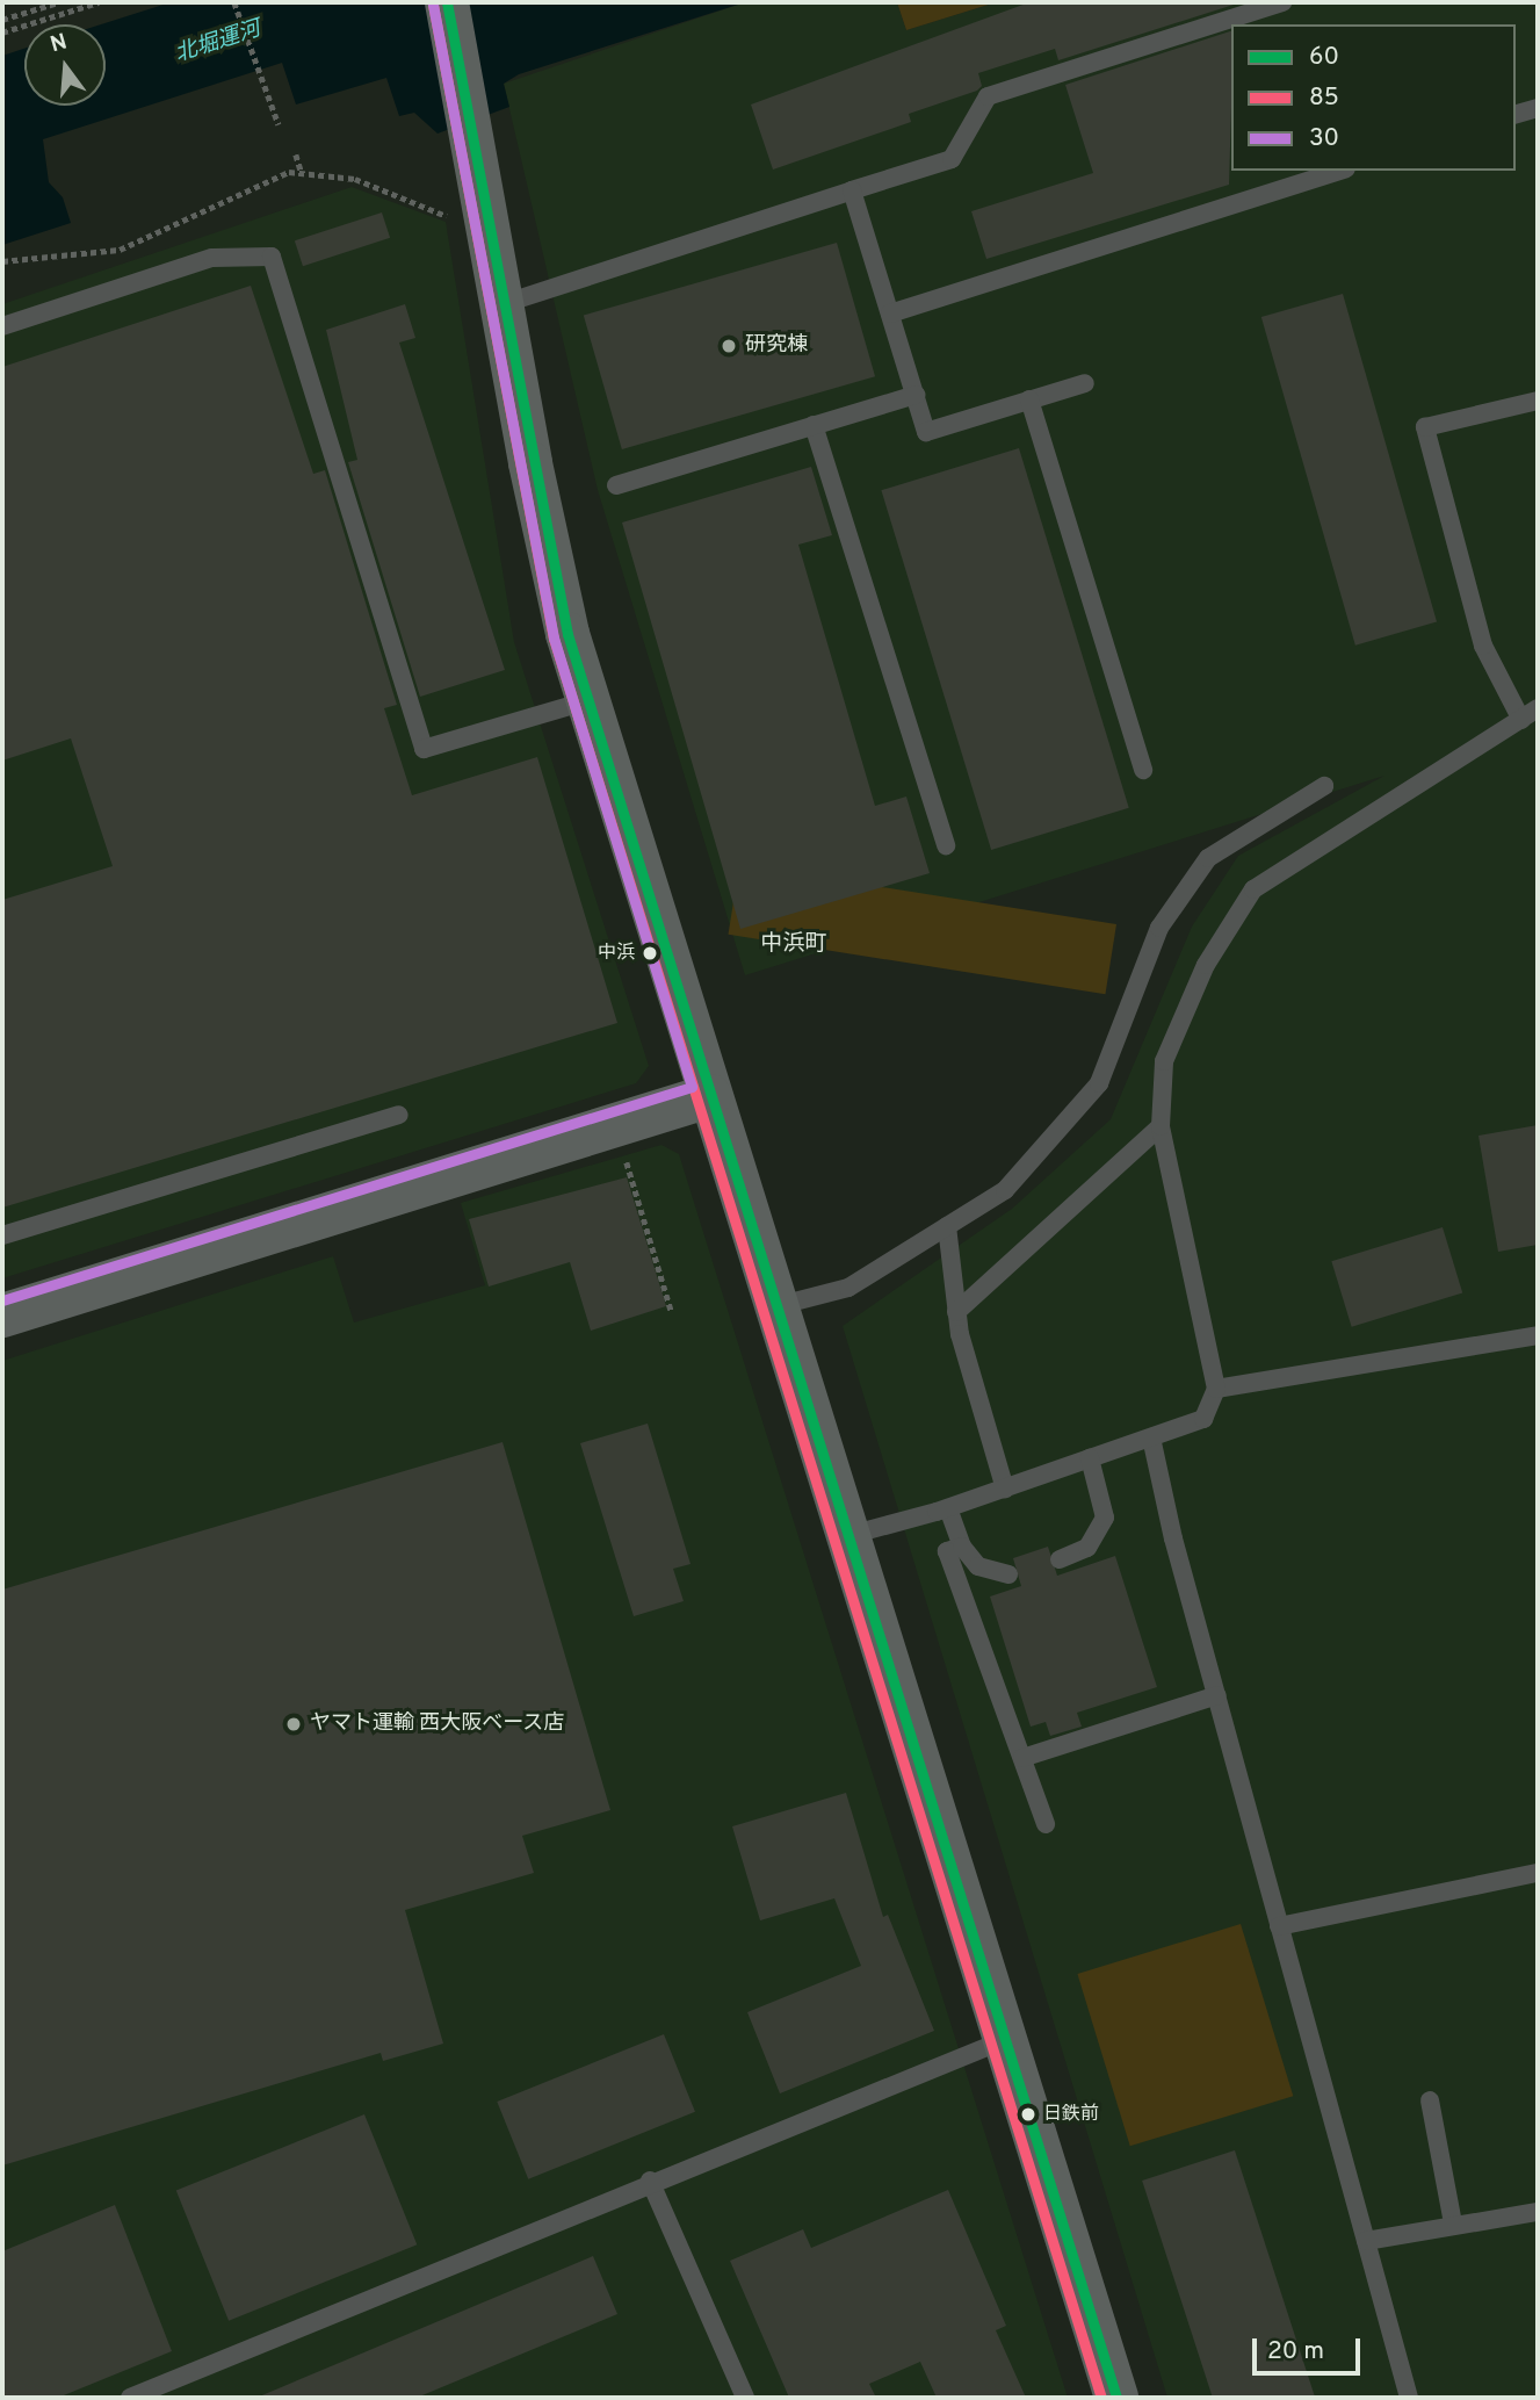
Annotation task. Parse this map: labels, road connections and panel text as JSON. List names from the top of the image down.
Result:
{
  "districts": ["中浜町"],
  "water": ["北堀運河"],
  "places": [
    "研究棟",
    "中浜",
    "ヤマト運輸 西大阪ベース店",
    "日鉄前"
  ],
  "lines": ["transit line 60", "transit line 85", "transit line 30"],
  "legend": ["60", "85", "30"],
  "scale_bar": "20 m",
  "north": "top"
}
